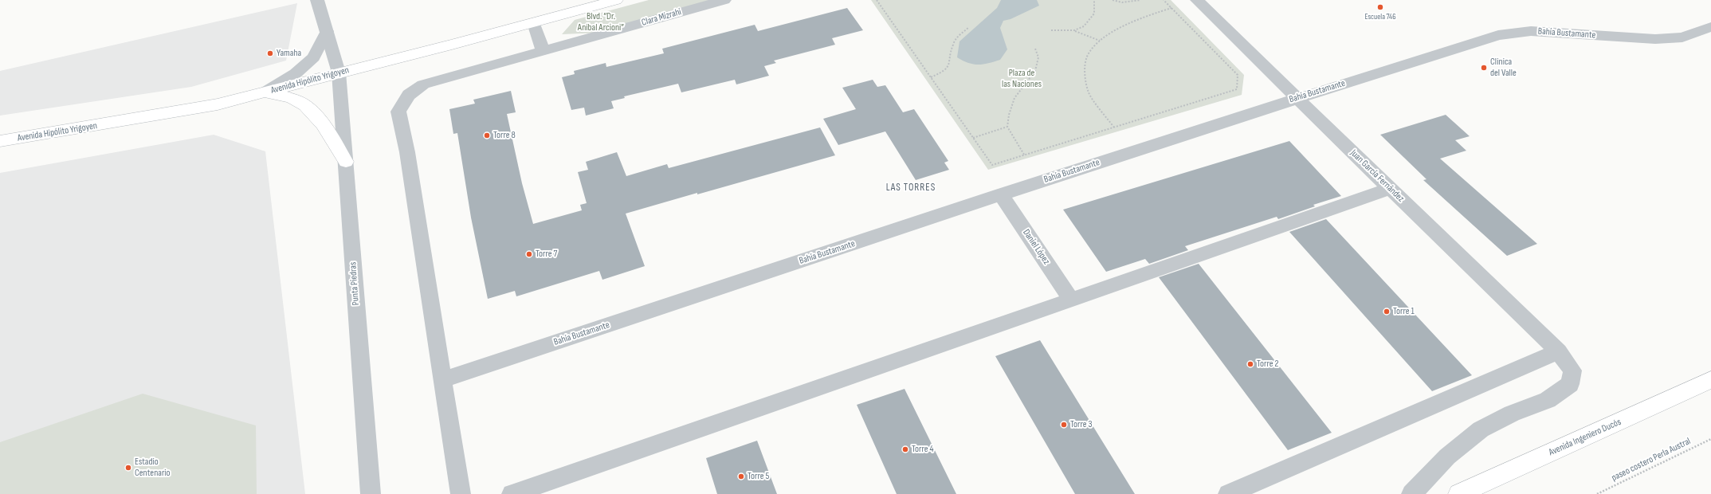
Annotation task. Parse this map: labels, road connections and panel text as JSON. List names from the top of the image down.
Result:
{
  "streets": {
    "highway": ["Avenida Hipólito Yrigoyen", "Avenida Ingeniero Ducós"],
    "street": [
      "Clara Mizrahi",
      "Bahía Bustamante",
      "Juan García Fernández",
      "Daniel López",
      "Punta Piedras"
    ],
    "path": ["paseo costero Perla Austral"]
  },
  "crossings": [
    ["Clara Mizrahi", "Bahía Bustamante"],
    ["Bahía Bustamante", "Juan García Fernández"],
    ["Bahía Bustamante", "Daniel López"],
    ["Avenida Hipólito Yrigoyen", "Punta Piedras"]
  ],
  "districts": ["LAS TORRES"],
  "parks": ["Blvd. “Dr. Aníbal Arcioni”", "Plaza de las Naciones"],
  "places": [
    "Escuela 746",
    "Yamaha",
    "Clinica del Valle",
    "Torre 8",
    "Torre 7",
    "Torre 1",
    "Torre 2",
    "Torre 3",
    "Torre 4",
    "Estadio Centenario",
    "Torre 5"
  ]
}
